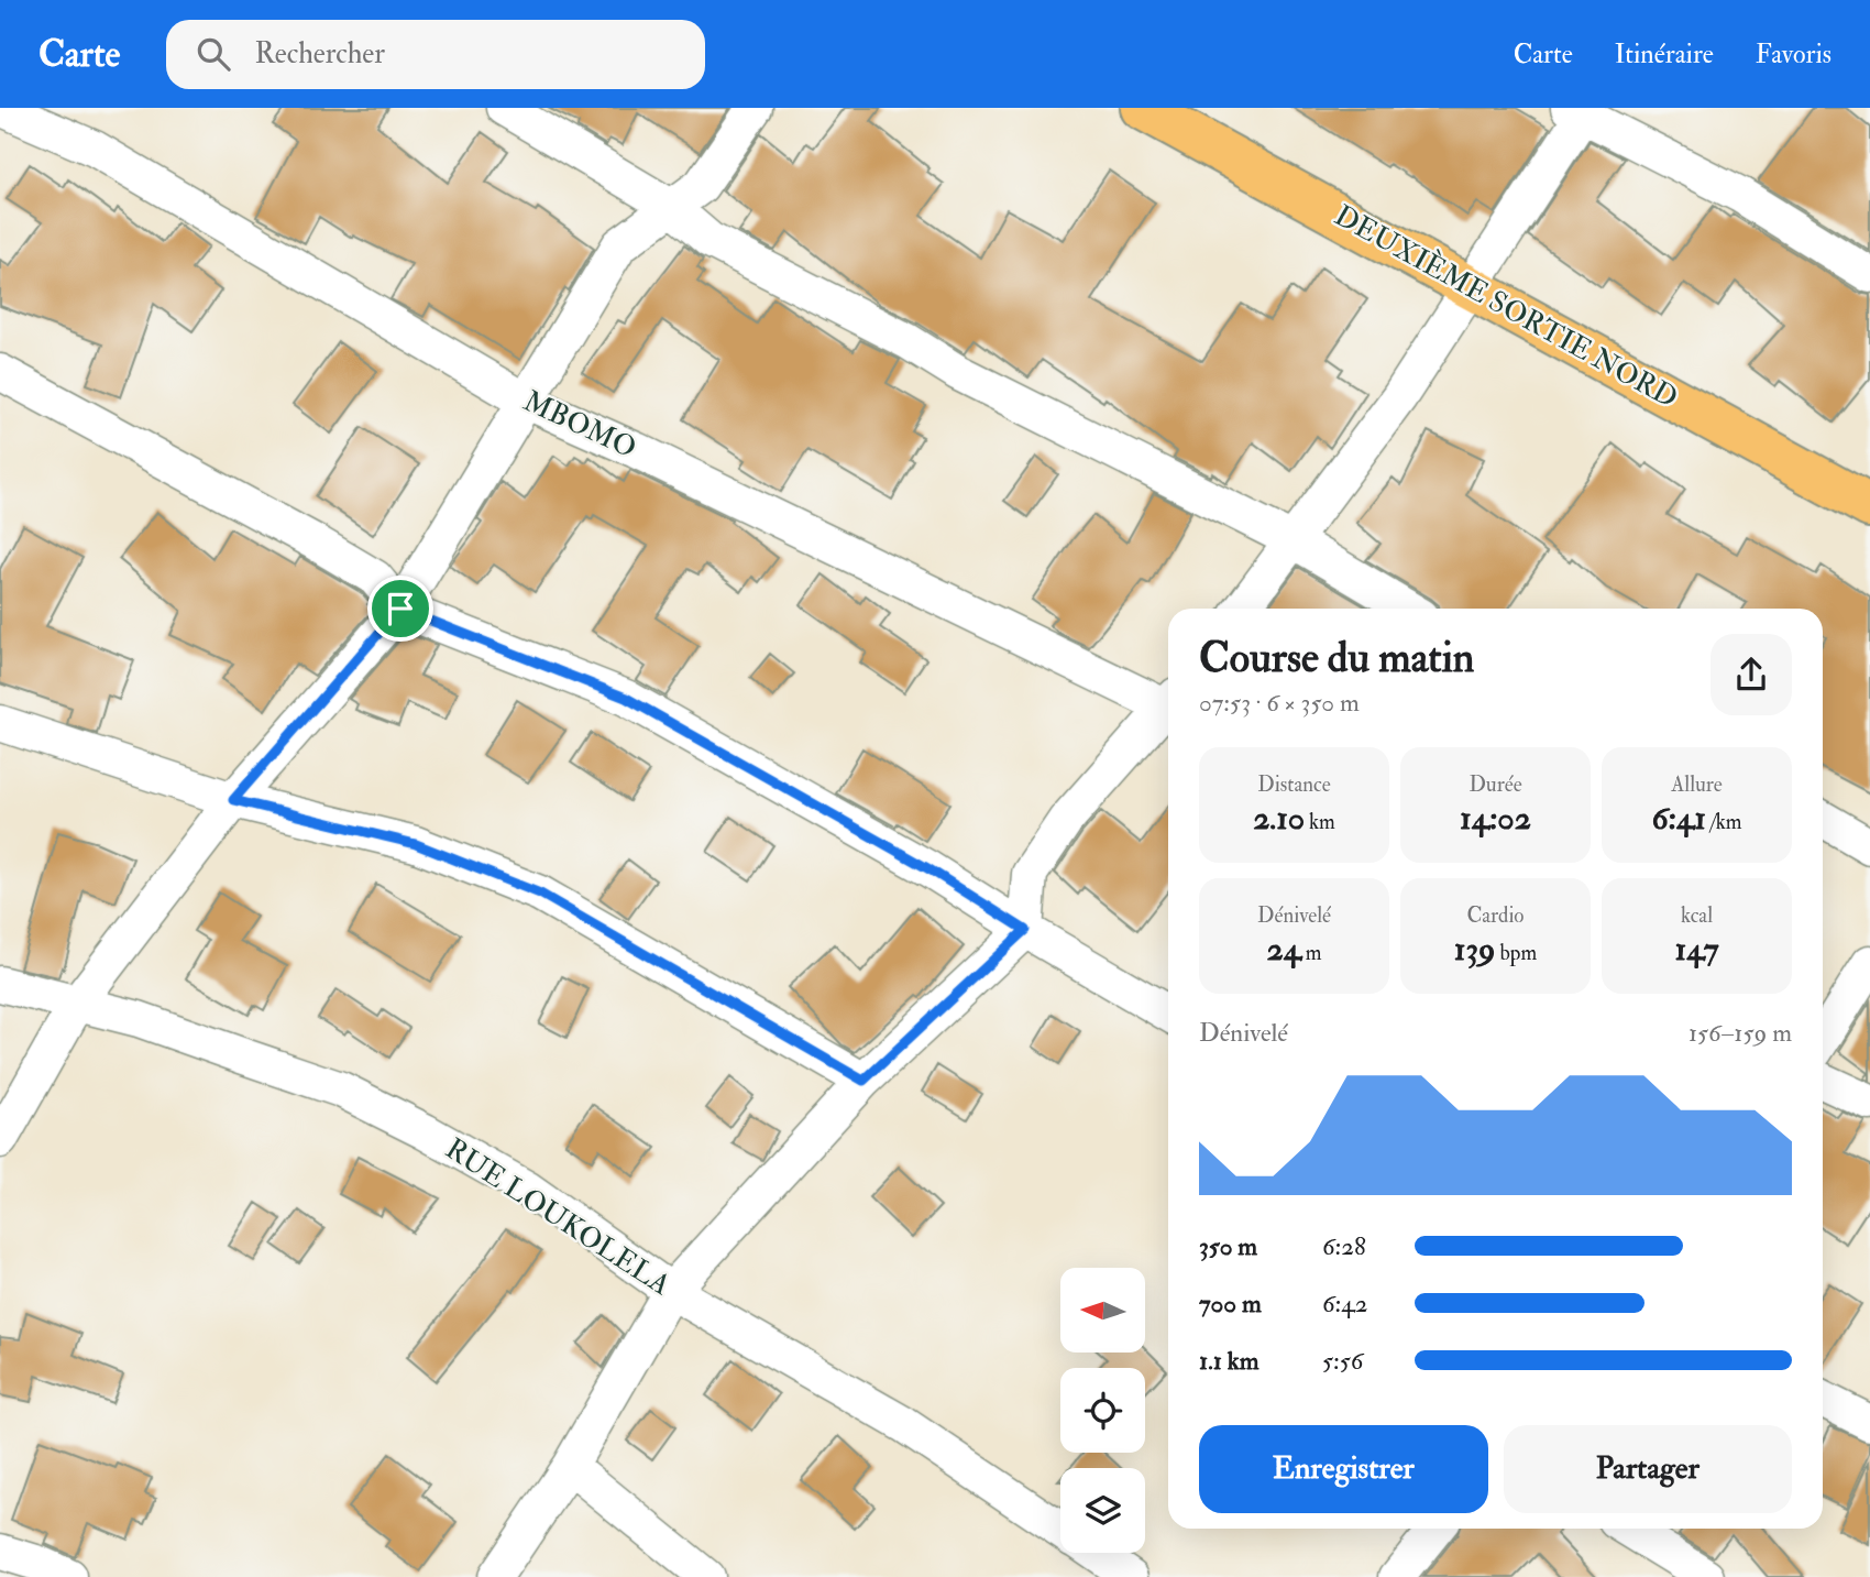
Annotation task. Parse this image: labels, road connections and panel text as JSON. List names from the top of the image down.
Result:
{
  "streets": {
    "main road": ["DEUXIÈME SORTIE NORD"],
    "street": ["MBOMO", "RUE LOUKOLELA"]
  },
  "north": "left",
  "page": {
    "header": "Carte",
    "search": "Rechercher",
    "nav": ["Carte", "Itinéraire", "Favoris"],
    "heading": ["Course du matin", "07:53 · 6 × 350 m"],
    "stats": [
      ["Distance", "2.10 km"],
      ["Durée", "14:02"],
      ["Allure", "6:41 /km"],
      ["Dénivelé", "24 m"],
      ["Cardio", "139 bpm"],
      ["kcal", "147"]
    ],
    "chart": ["Dénivelé", "156–159 m"],
    "list": [
      {
        "name": "350 m",
        "note": "6:28"
      },
      {
        "name": "700 m",
        "note": "6:42"
      },
      {
        "name": "1.1 km",
        "note": "5:56"
      }
    ],
    "buttons": ["Enregistrer", "Partager"]
  }
}
